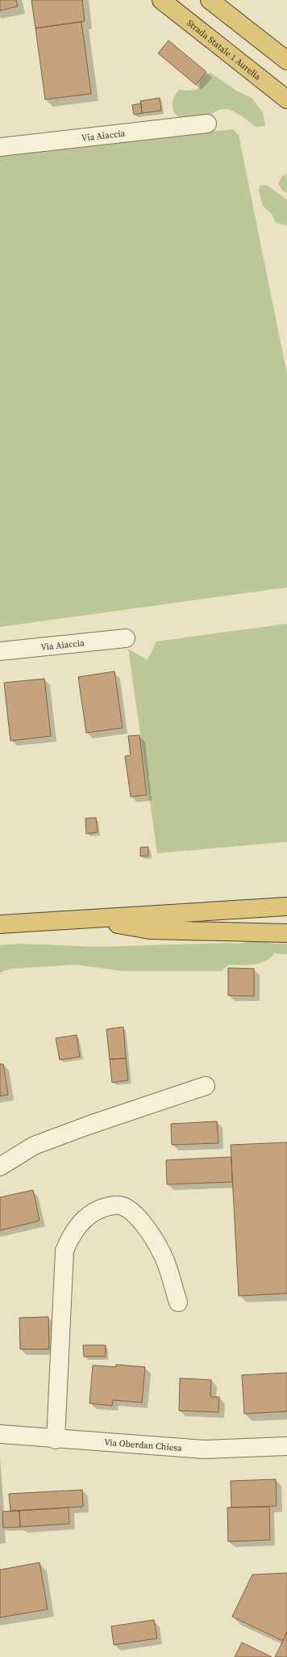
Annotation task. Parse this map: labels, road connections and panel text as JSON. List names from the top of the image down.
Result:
{
  "streets": {
    "highway": ["Strada Statale 1 Aurelia"],
    "street": ["Via Aiaccia", "Via Oberdan Chiesa"]
  }
}
